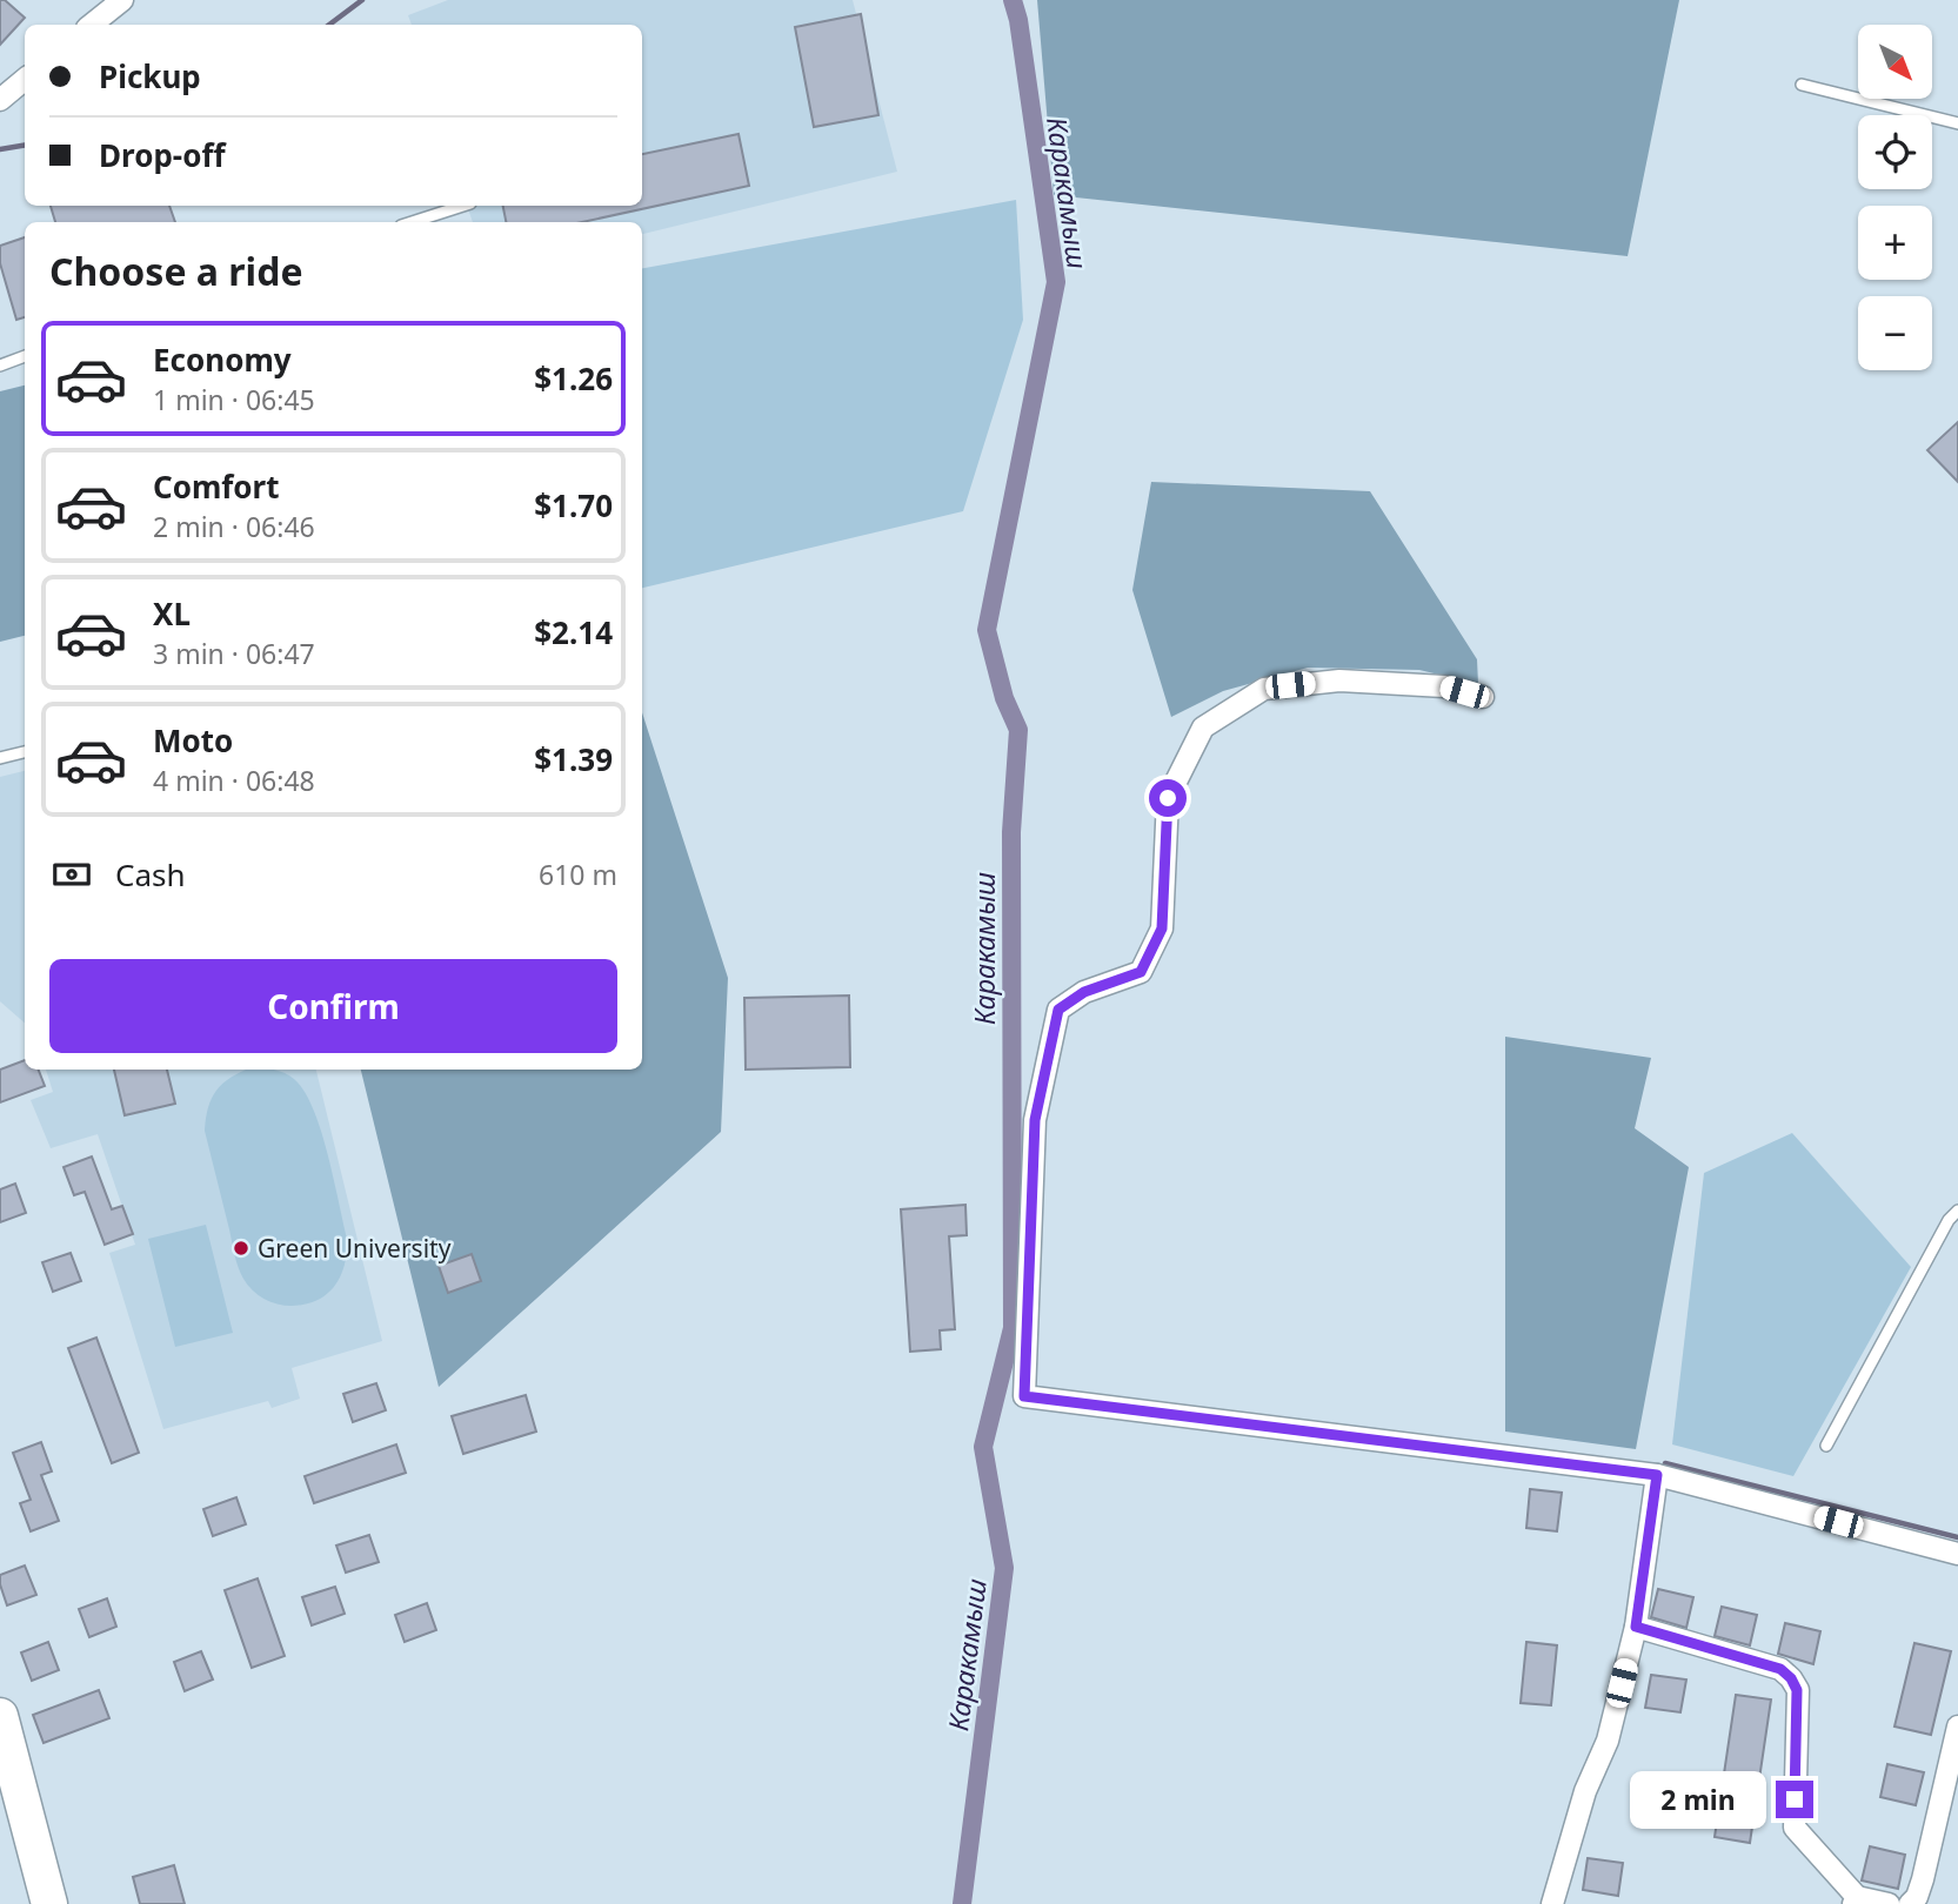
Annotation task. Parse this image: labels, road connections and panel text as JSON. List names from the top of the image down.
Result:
{
  "water": ["Каракамыш"],
  "places": ["Green University"],
  "north": "bottom right",
  "page": {
    "map_buttons": ["+", "−"],
    "banner": ["Pickup", "Drop-off"],
    "heading": "Choose a ride",
    "list": [
      {
        "name": "Economy",
        "note": "1 min · 06:45",
        "value": "$1.26"
      },
      {
        "name": "Comfort",
        "note": "2 min · 06:46",
        "value": "$1.70"
      },
      {
        "name": "XL",
        "note": "3 min · 06:47",
        "value": "$2.14"
      },
      {
        "name": "Moto",
        "note": "4 min · 06:48",
        "value": "$1.39"
      }
    ],
    "pay": ["Cash", "610 m"],
    "buttons": "Confirm",
    "bubble": "2 min"
  }
}
